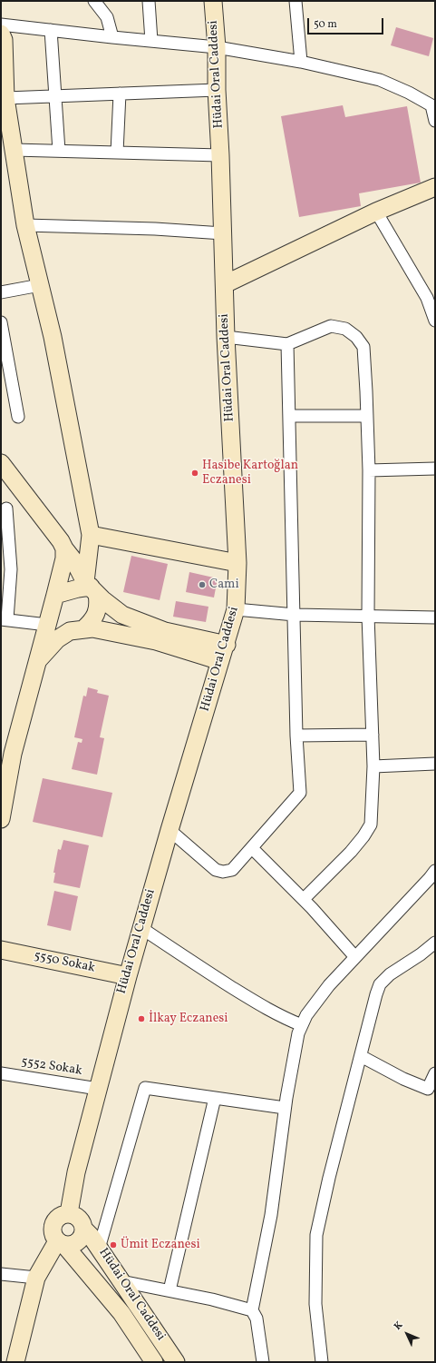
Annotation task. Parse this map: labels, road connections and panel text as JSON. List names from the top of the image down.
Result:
{
  "streets": {
    "street": ["Hüdai Oral Caddesi", "5550 Sokak", "5552 Sokak"]
  },
  "crossings": [
    ["Hüdai Oral Caddesi", "5550 Sokak"],
    ["Hüdai Oral Caddesi", "5552 Sokak"]
  ],
  "places": [
    "Hasibe Kartoğlan Eczanesi",
    "Cami",
    "İlkay Eczanesi",
    "Ümit Eczanesi"
  ],
  "scale_bar": "50 m",
  "north": "top left"
}
